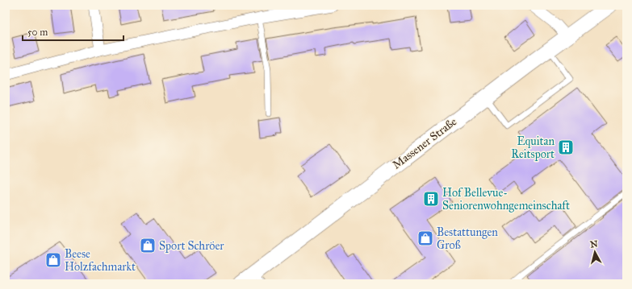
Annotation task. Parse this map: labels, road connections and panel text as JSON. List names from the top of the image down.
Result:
{
  "streets": {
    "main road": ["Massener Straße"]
  },
  "places": {
    "building": ["Equitan Reitsport", "Hof Bellevue- Seniorenwohngemeinschaft"],
    "shop": ["Bestattungen Groß", "Sport Schröer", "Beese Holzfachmarkt"]
  },
  "scale_bar": "50 m",
  "north": "top"
}
